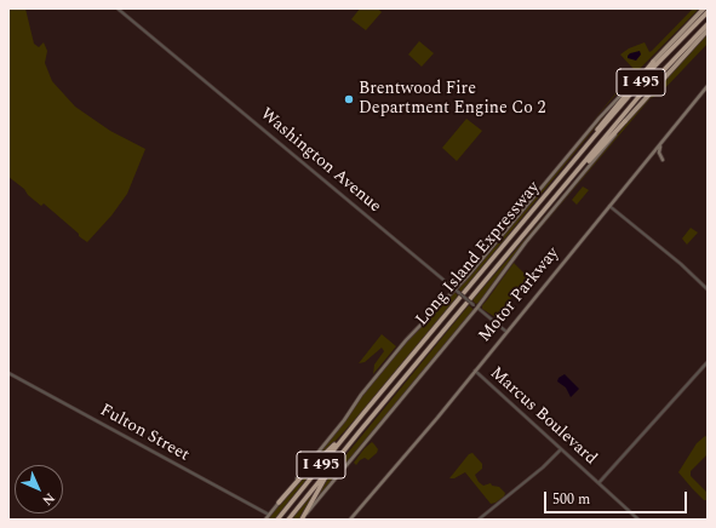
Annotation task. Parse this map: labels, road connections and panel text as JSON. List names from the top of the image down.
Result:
{
  "streets": {
    "highway": ["I 495", "Long Island Expressway"],
    "main road": ["Motor Parkway"],
    "street": ["Washington Avenue", "Marcus Boulevard", "Fulton Street"]
  },
  "crossings": [
    ["Washington Avenue", "Motor Parkway"],
    ["Motor Parkway", "Marcus Boulevard"]
  ],
  "places": ["Brentwood Fire Department Engine Co 2"],
  "scale_bar": "500 m",
  "north": "bottom right"
}
